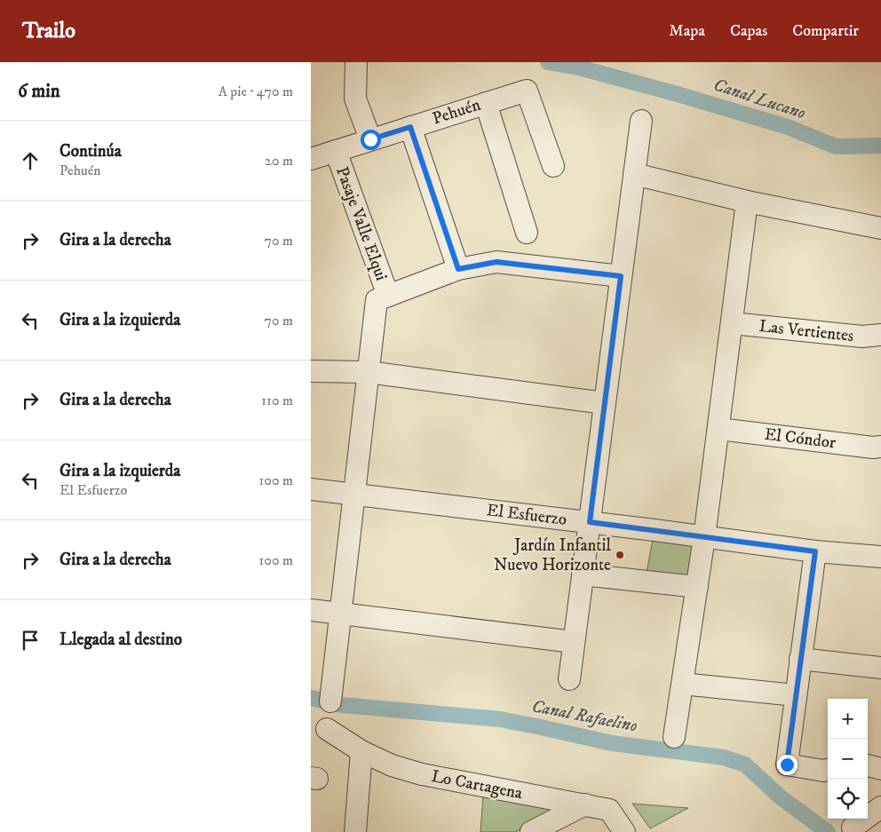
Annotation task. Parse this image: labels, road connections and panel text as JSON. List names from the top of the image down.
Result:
{
  "streets": {
    "street": [
      "Pehuén",
      "Pasaje Valle Elqui",
      "Las Vertientes",
      "El Cóndor",
      "El Esfuerzo",
      "Lo Cartagena"
    ]
  },
  "crossings": [
    ["Pehuén", "Pasaje Valle Elqui"]
  ],
  "water": ["Canal Lucano", "Canal Rafaelino"],
  "places": ["Jardín Infantil Nuevo Horizonte"],
  "page": {
    "header": "Trailo",
    "nav": ["Mapa", "Capas", "Compartir"],
    "heading": ["6 min", "A pie · 470 m"],
    "list": [
      ["Continúa", "Pehuén", "20 m"],
      ["Gira a la derecha", "70 m"],
      ["Gira a la izquierda", "70 m"],
      ["Gira a la derecha", "110 m"],
      ["Gira a la izquierda", "El Esfuerzo", "100 m"],
      ["Gira a la derecha", "100 m"],
      "Llegada al destino"
    ],
    "map_buttons": ["+", "−"]
  }
}
